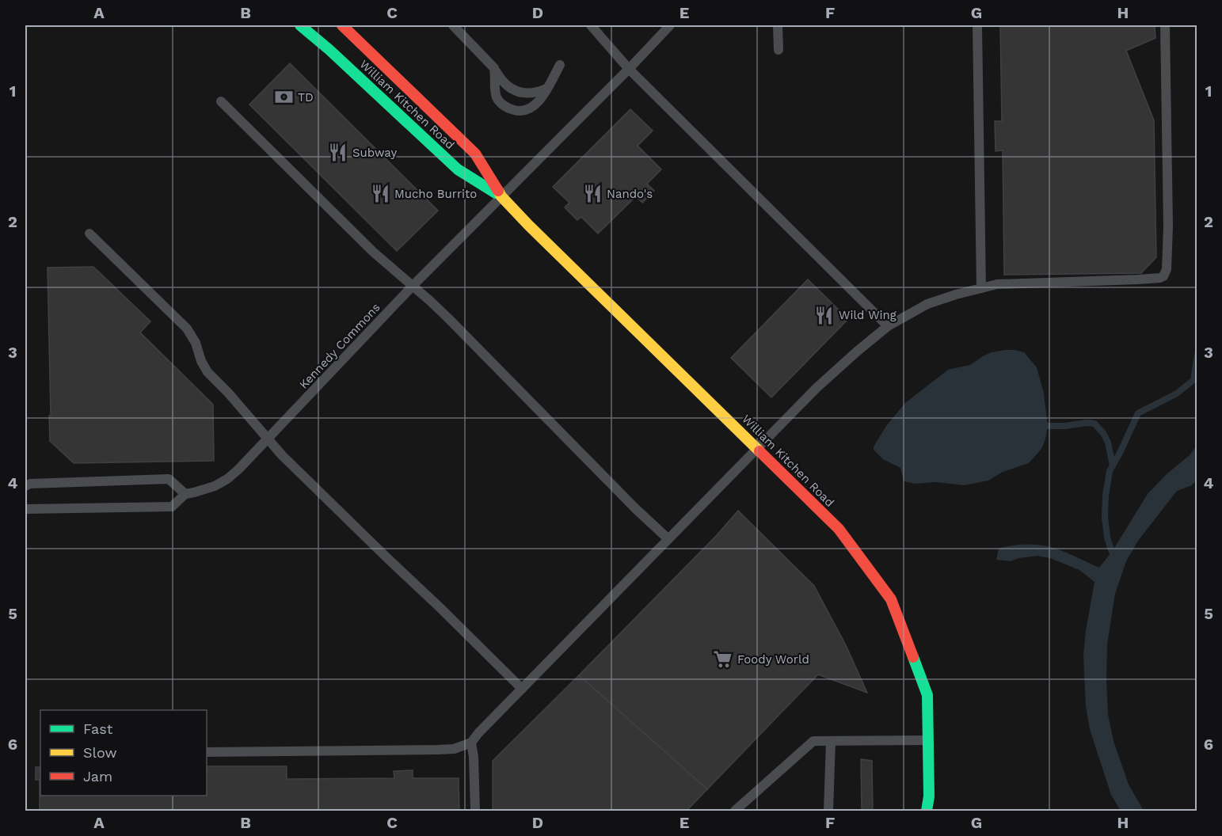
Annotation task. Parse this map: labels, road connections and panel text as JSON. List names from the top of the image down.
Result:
{
  "streets": {
    "street": ["William Kitchen Road"],
    "lane": ["Kennedy Commons"]
  },
  "crossings": [
    ["William Kitchen Road", "Kennedy Commons"]
  ],
  "places": {
    "bank": ["TD"],
    "restaurant": [
      "Subway",
      "Mucho Burrito",
      "Nando's",
      "Wild Wing"
    ],
    "supermarket": ["Foody World"]
  },
  "legend": ["Fast", "Slow", "Jam"],
  "grid": {
    "columns": [
      "A",
      "B",
      "C",
      "D",
      "E",
      "F",
      "G",
      "H"
    ],
    "rows": [
      "1",
      "2",
      "3",
      "4",
      "5",
      "6"
    ]
  }
}
